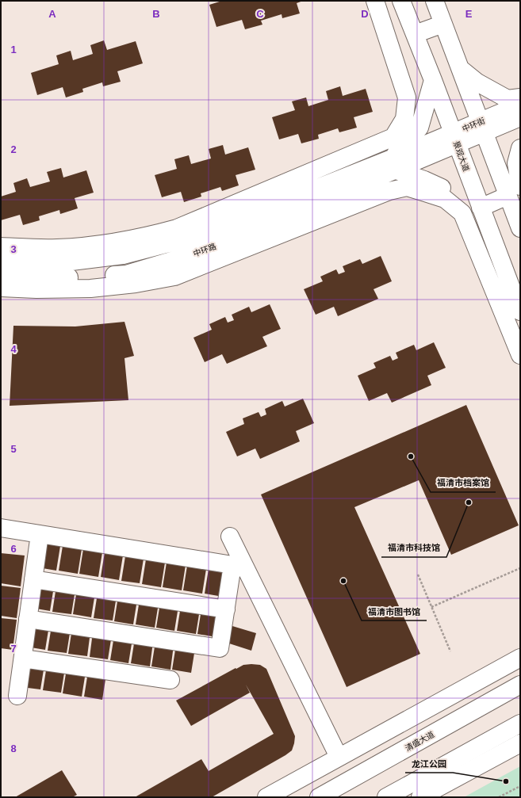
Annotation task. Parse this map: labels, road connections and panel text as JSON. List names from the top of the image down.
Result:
{
  "streets": {
    "street": [
      "中环街",
      "景观大道",
      "中环路",
      "清盛大道"
    ]
  },
  "crossings": [
    ["中环街", "景观大道"],
    ["中环街", "中环路"]
  ],
  "places": [
    "福清市档案馆",
    "福清市科技馆",
    "福清市图书馆",
    "龙江公园"
  ],
  "grid": {
    "columns": [
      "A",
      "B",
      "C",
      "D",
      "E"
    ],
    "rows": [
      "1",
      "2",
      "3",
      "4",
      "5",
      "6",
      "7",
      "8"
    ]
  }
}
